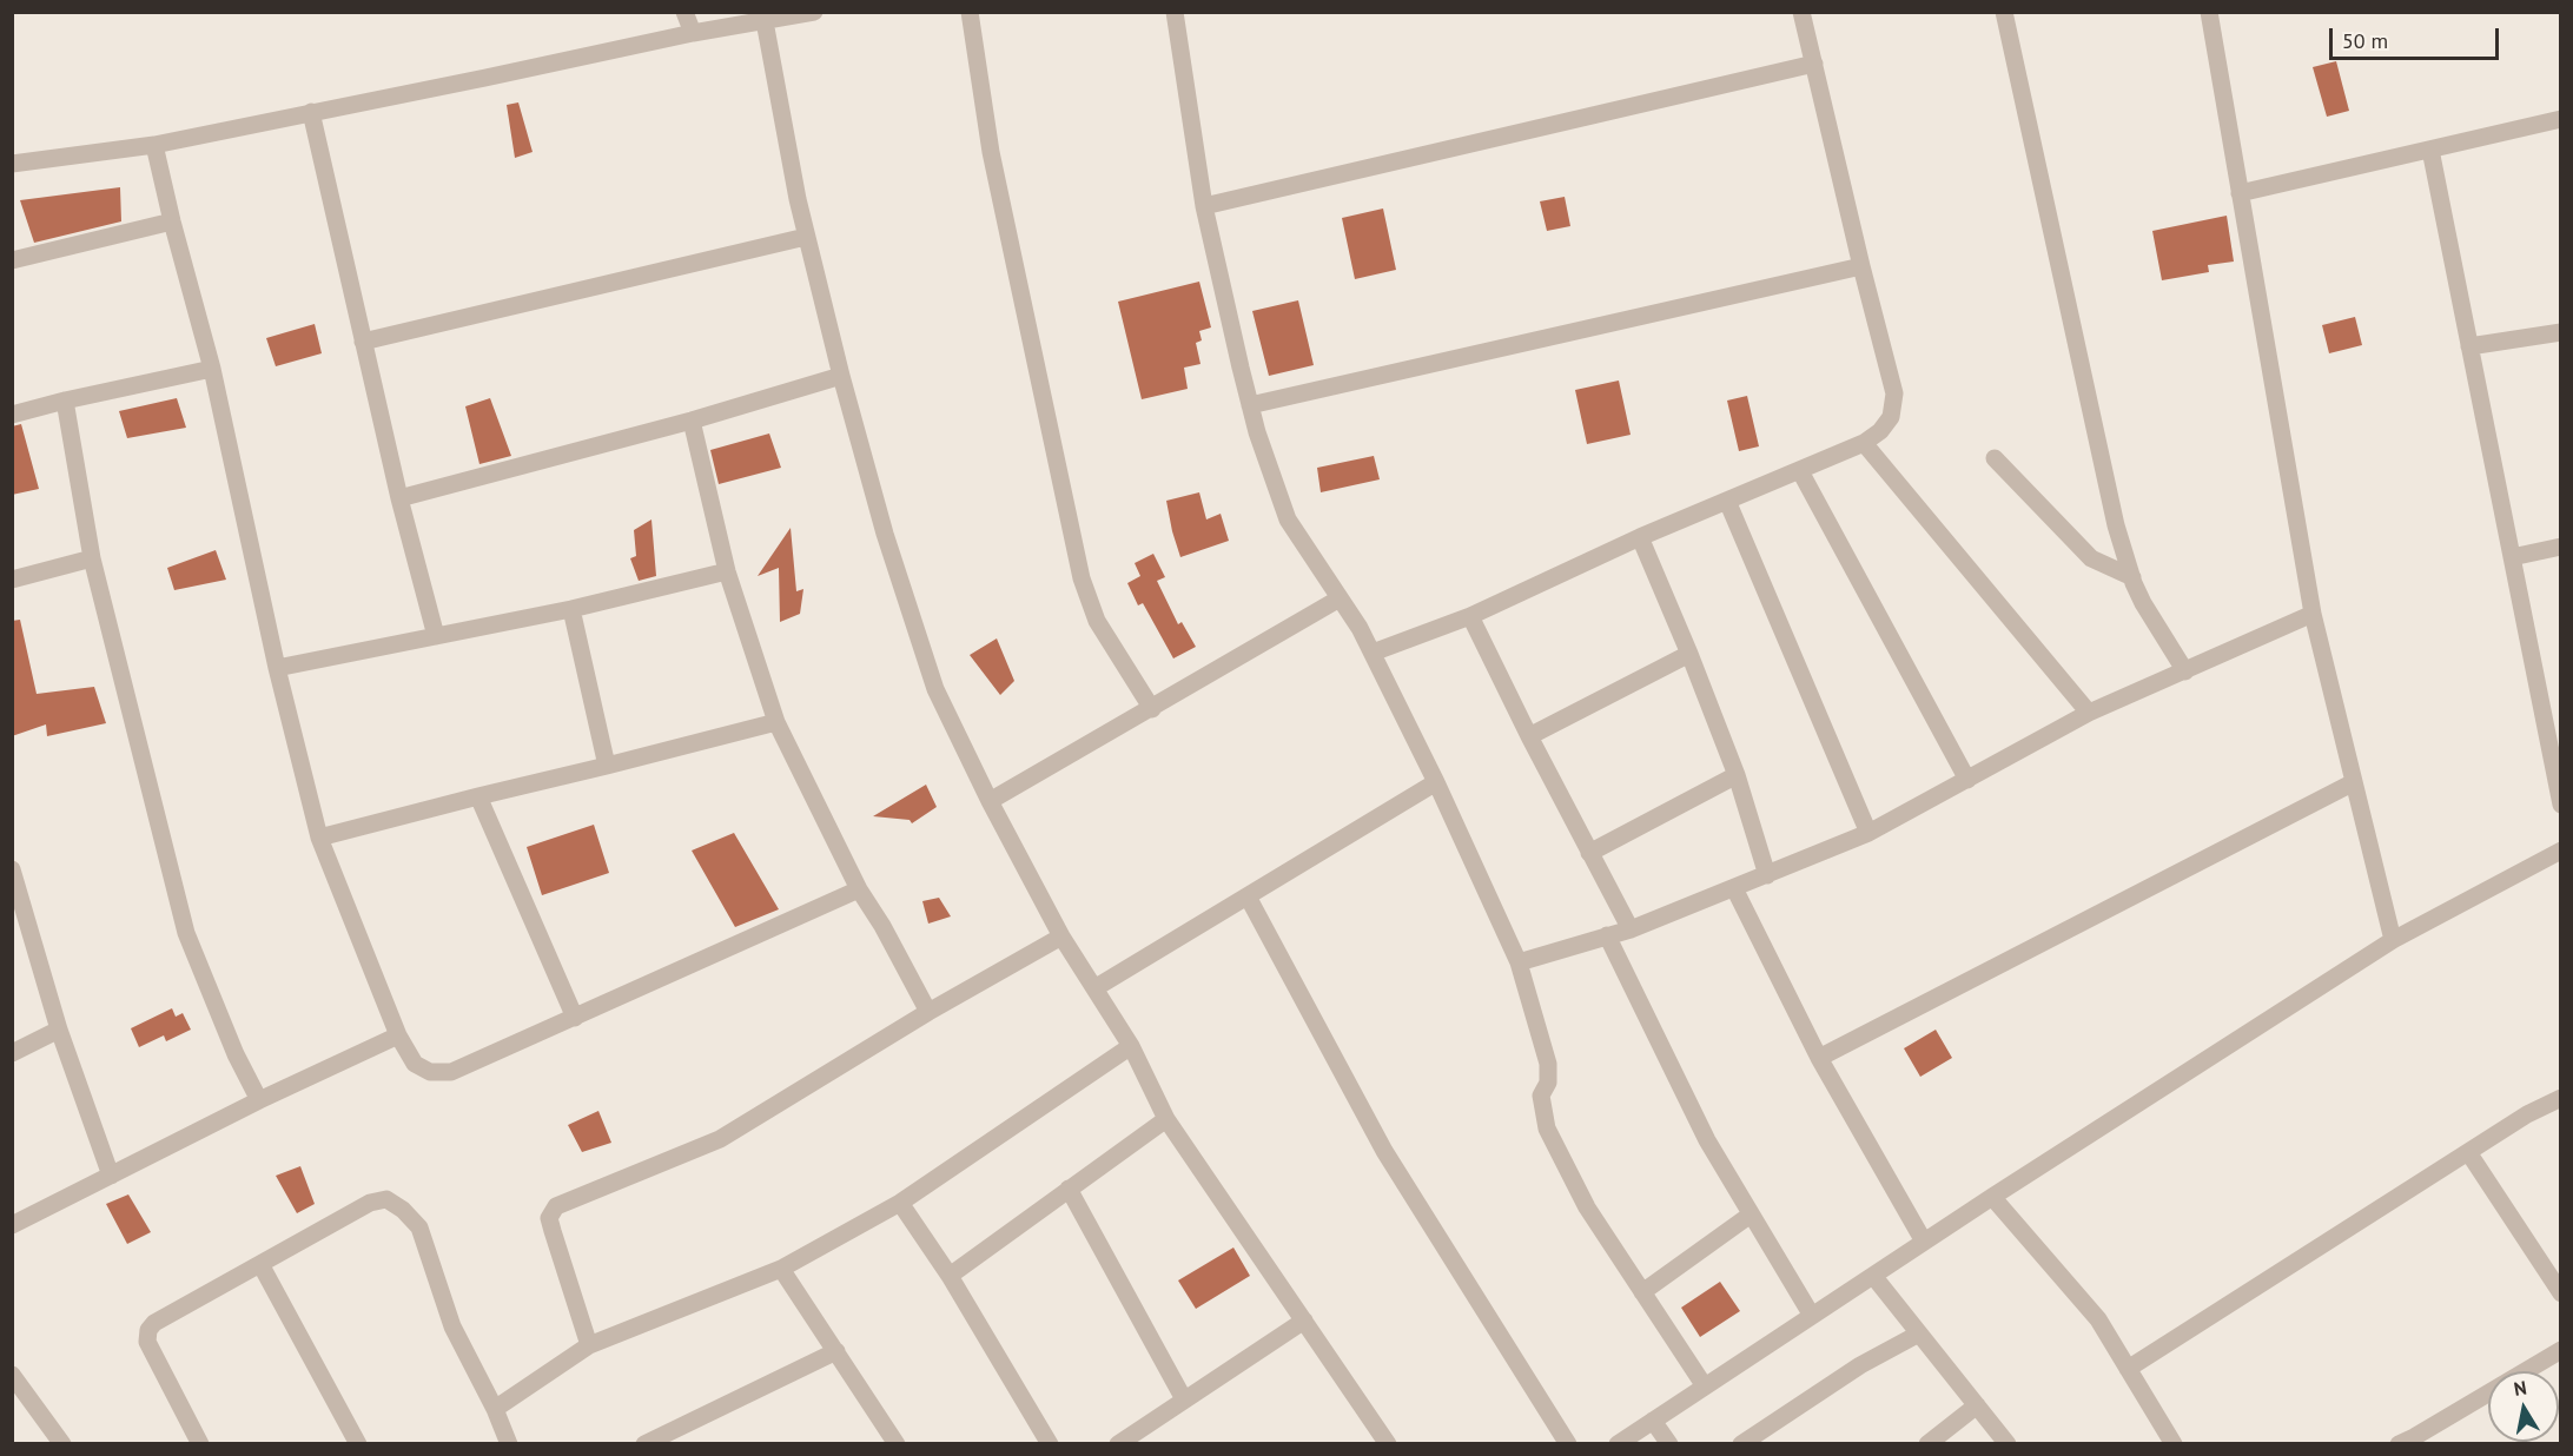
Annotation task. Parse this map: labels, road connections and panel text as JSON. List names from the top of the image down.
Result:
{
  "scale_bar": "50 m",
  "north": "top"
}
